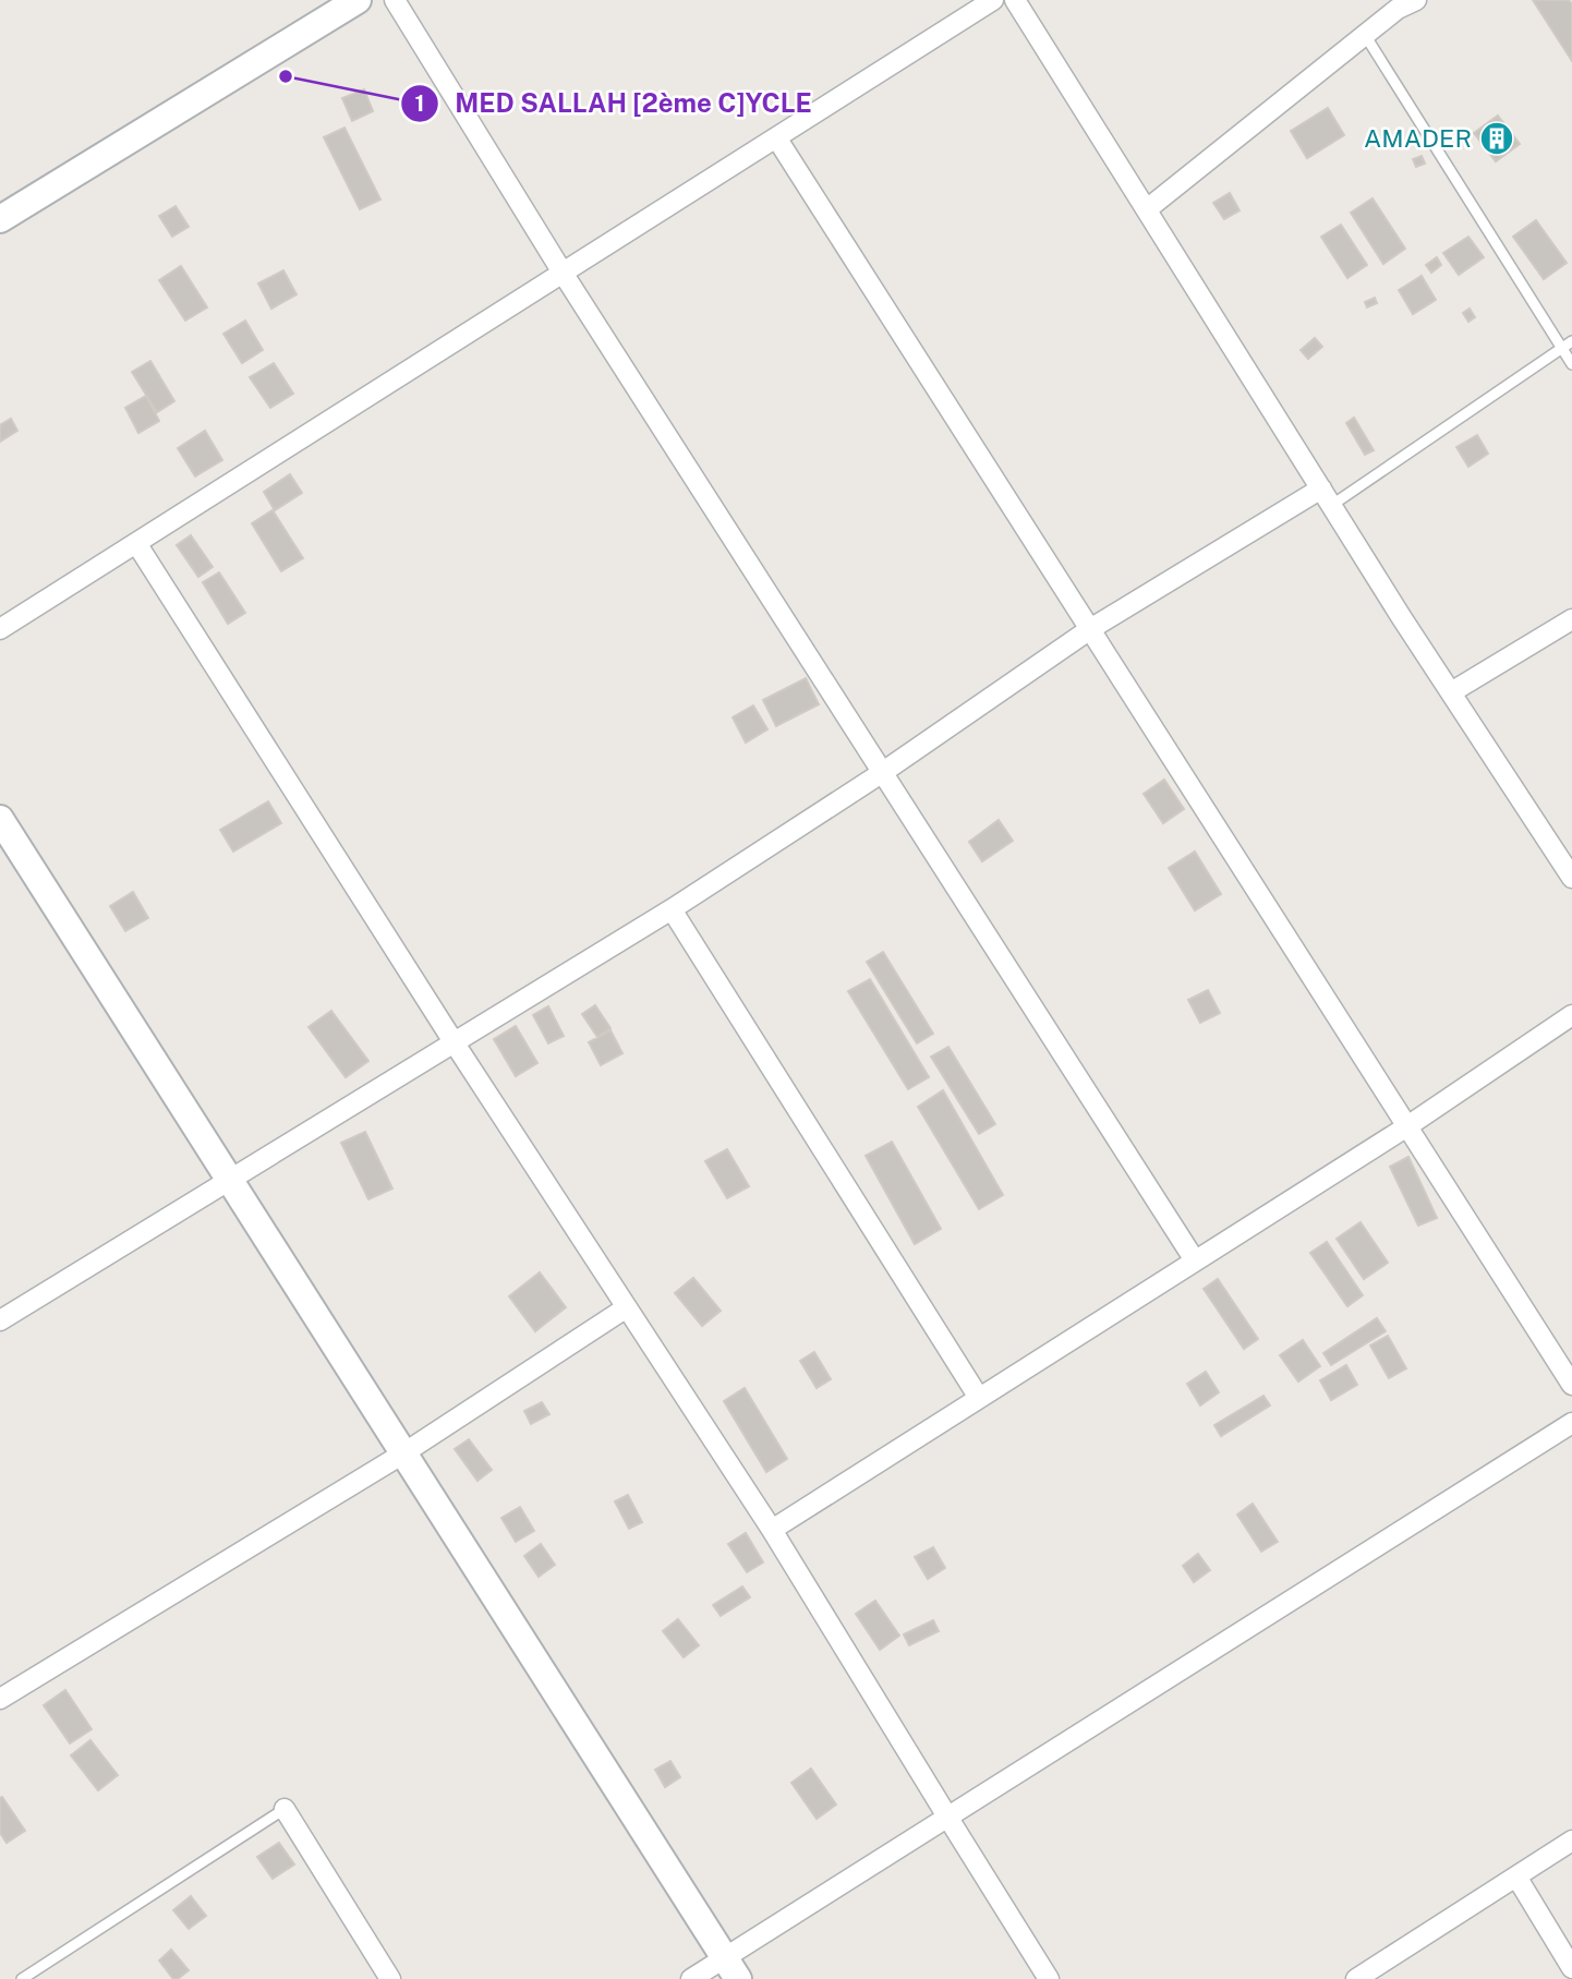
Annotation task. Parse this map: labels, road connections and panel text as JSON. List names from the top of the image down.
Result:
{
  "places": {
    "other": ["MED SALLAH [2ème C]YCLE"],
    "building": ["AMADER"]
  }
}
